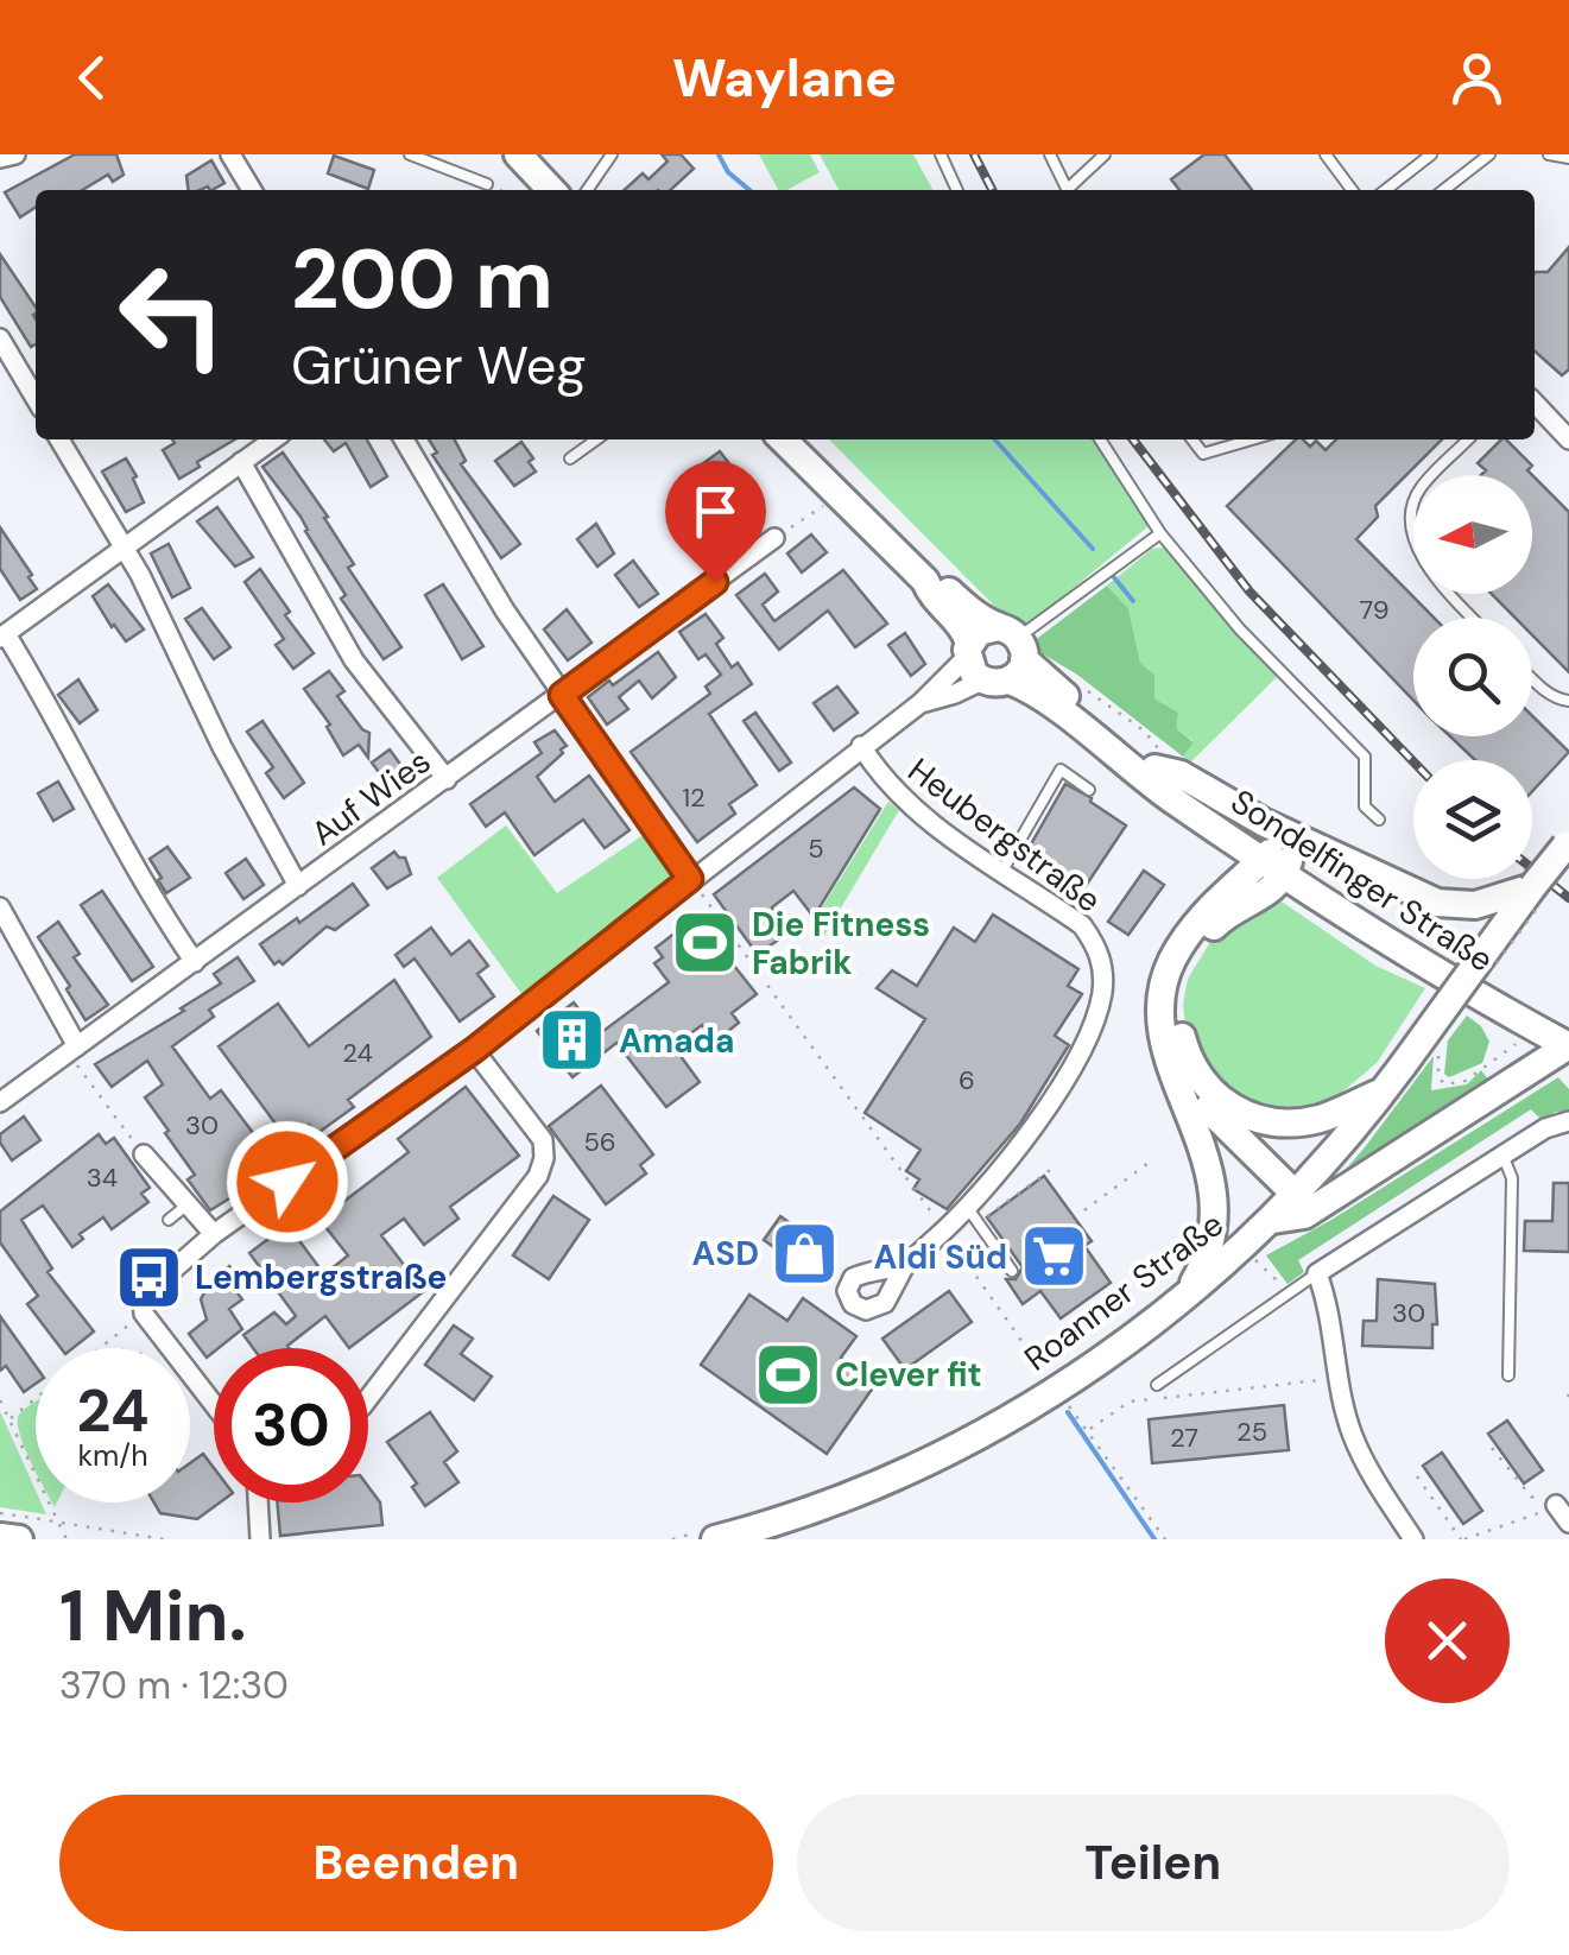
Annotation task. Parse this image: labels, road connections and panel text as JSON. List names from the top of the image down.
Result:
{
  "streets": {
    "main road": ["Sondelfinger Straße", "Roanner Straße"],
    "street": ["Auf Wies", "Heubergstraße"]
  },
  "places": {
    "sports": ["Die Fitness Fabrik", "Clever fit"],
    "building": ["Amada"],
    "shop": ["ASD"],
    "supermarket": ["Aldi Süd"],
    "bus stop": ["Lembergstraße"]
  },
  "house_numbers": [
    "79",
    "12",
    "5",
    "24",
    "6",
    "30",
    "56",
    "34",
    "30",
    "25",
    "27"
  ],
  "north": "left",
  "page": {
    "header": "Waylane",
    "turn": ["200 m", "Grüner Weg"],
    "speed": "24 km/h",
    "limit": "30",
    "heading": ["1 Min.", "370 m · 12:30"],
    "buttons": ["Beenden", "Teilen"]
  }
}
